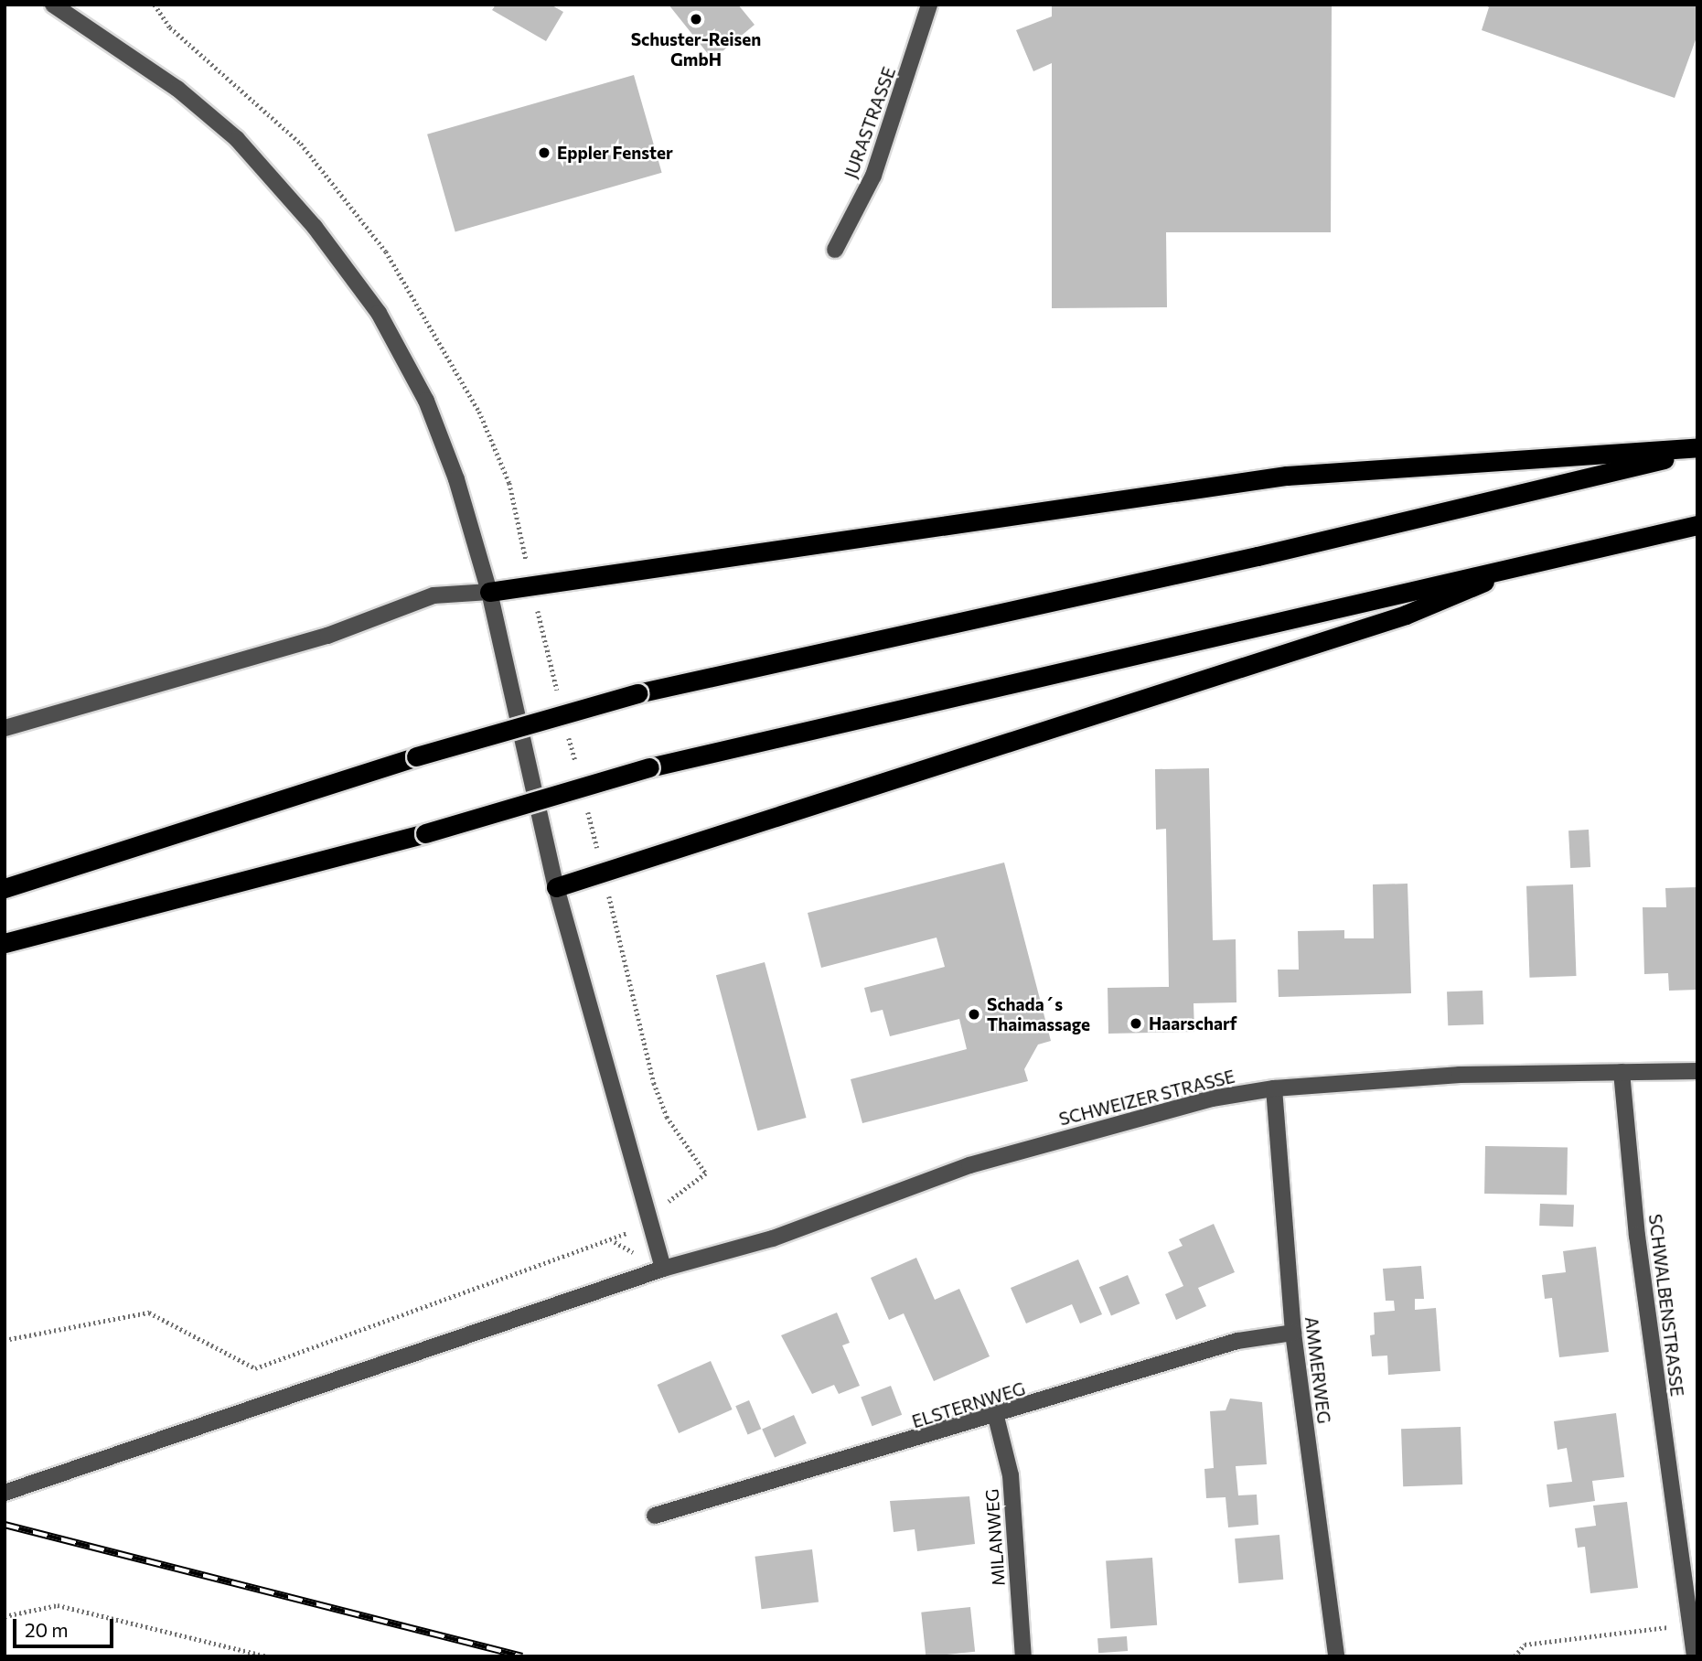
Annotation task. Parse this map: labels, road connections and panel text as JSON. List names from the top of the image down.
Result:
{
  "streets": {
    "street": [
      "JURASTRASSE",
      "SCHWEIZER STRASSE",
      "SCHWALBENSTRASSE",
      "AMMERWEG",
      "ELSTERNWEG",
      "MILANWEG"
    ]
  },
  "crossings": [
    ["SCHWEIZER STRASSE", "SCHWALBENSTRASSE"],
    ["SCHWEIZER STRASSE", "AMMERWEG"],
    ["AMMERWEG", "ELSTERNWEG"],
    ["ELSTERNWEG", "MILANWEG"]
  ],
  "places": [
    "Schuster-Reisen GmbH",
    "Eppler Fenster",
    "Schada´s Thaimassage",
    "Haarscharf"
  ],
  "scale_bar": "20 m"
}
